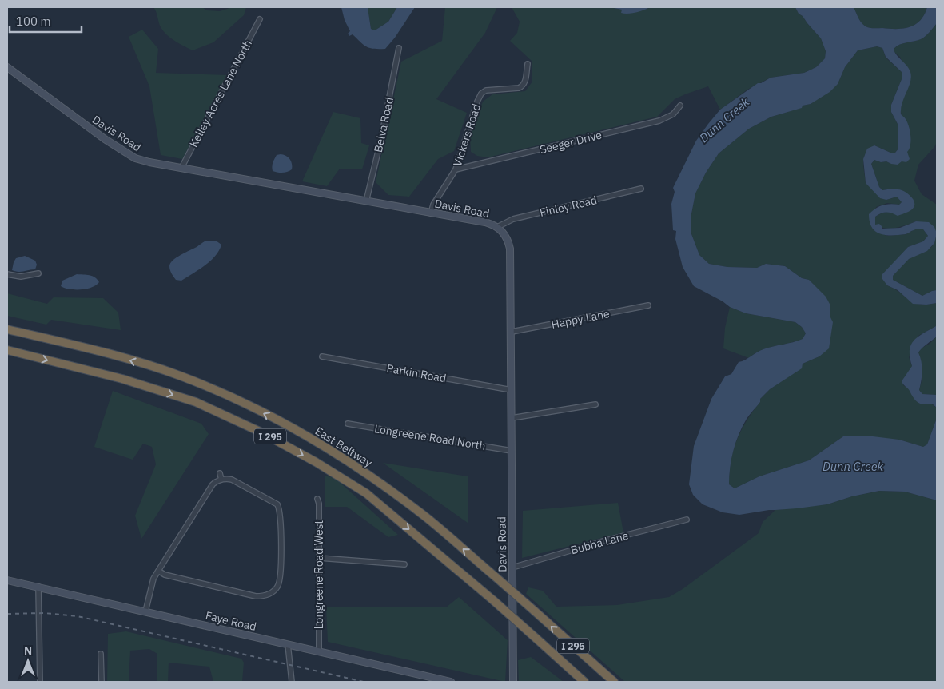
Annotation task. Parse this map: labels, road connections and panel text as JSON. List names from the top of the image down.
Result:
{
  "streets": {
    "highway": ["I 295", "East Beltway"],
    "street": [
      "Kelley Acres Lane North",
      "Belva Road",
      "Davis Road",
      "Vickers Road",
      "Seeger Drive",
      "Finley Road",
      "Happy Lane",
      "Parkin Road",
      "Longreene Road North",
      "Bubba Lane",
      "Longreene Road West",
      "Faye Road"
    ]
  },
  "crossings": [
    ["Kelley Acres Lane North", "Davis Road"],
    ["Belva Road", "Davis Road"],
    ["Davis Road", "Vickers Road"],
    ["Davis Road", "Finley Road"],
    ["Davis Road", "Happy Lane"],
    ["Davis Road", "Parkin Road"],
    ["Davis Road", "Longreene Road North"],
    ["Davis Road", "Bubba Lane"],
    ["Vickers Road", "Seeger Drive"],
    ["Longreene Road West", "Faye Road"]
  ],
  "water": ["Dunn Creek"],
  "scale_bar": "100 m",
  "north": "top"
}
